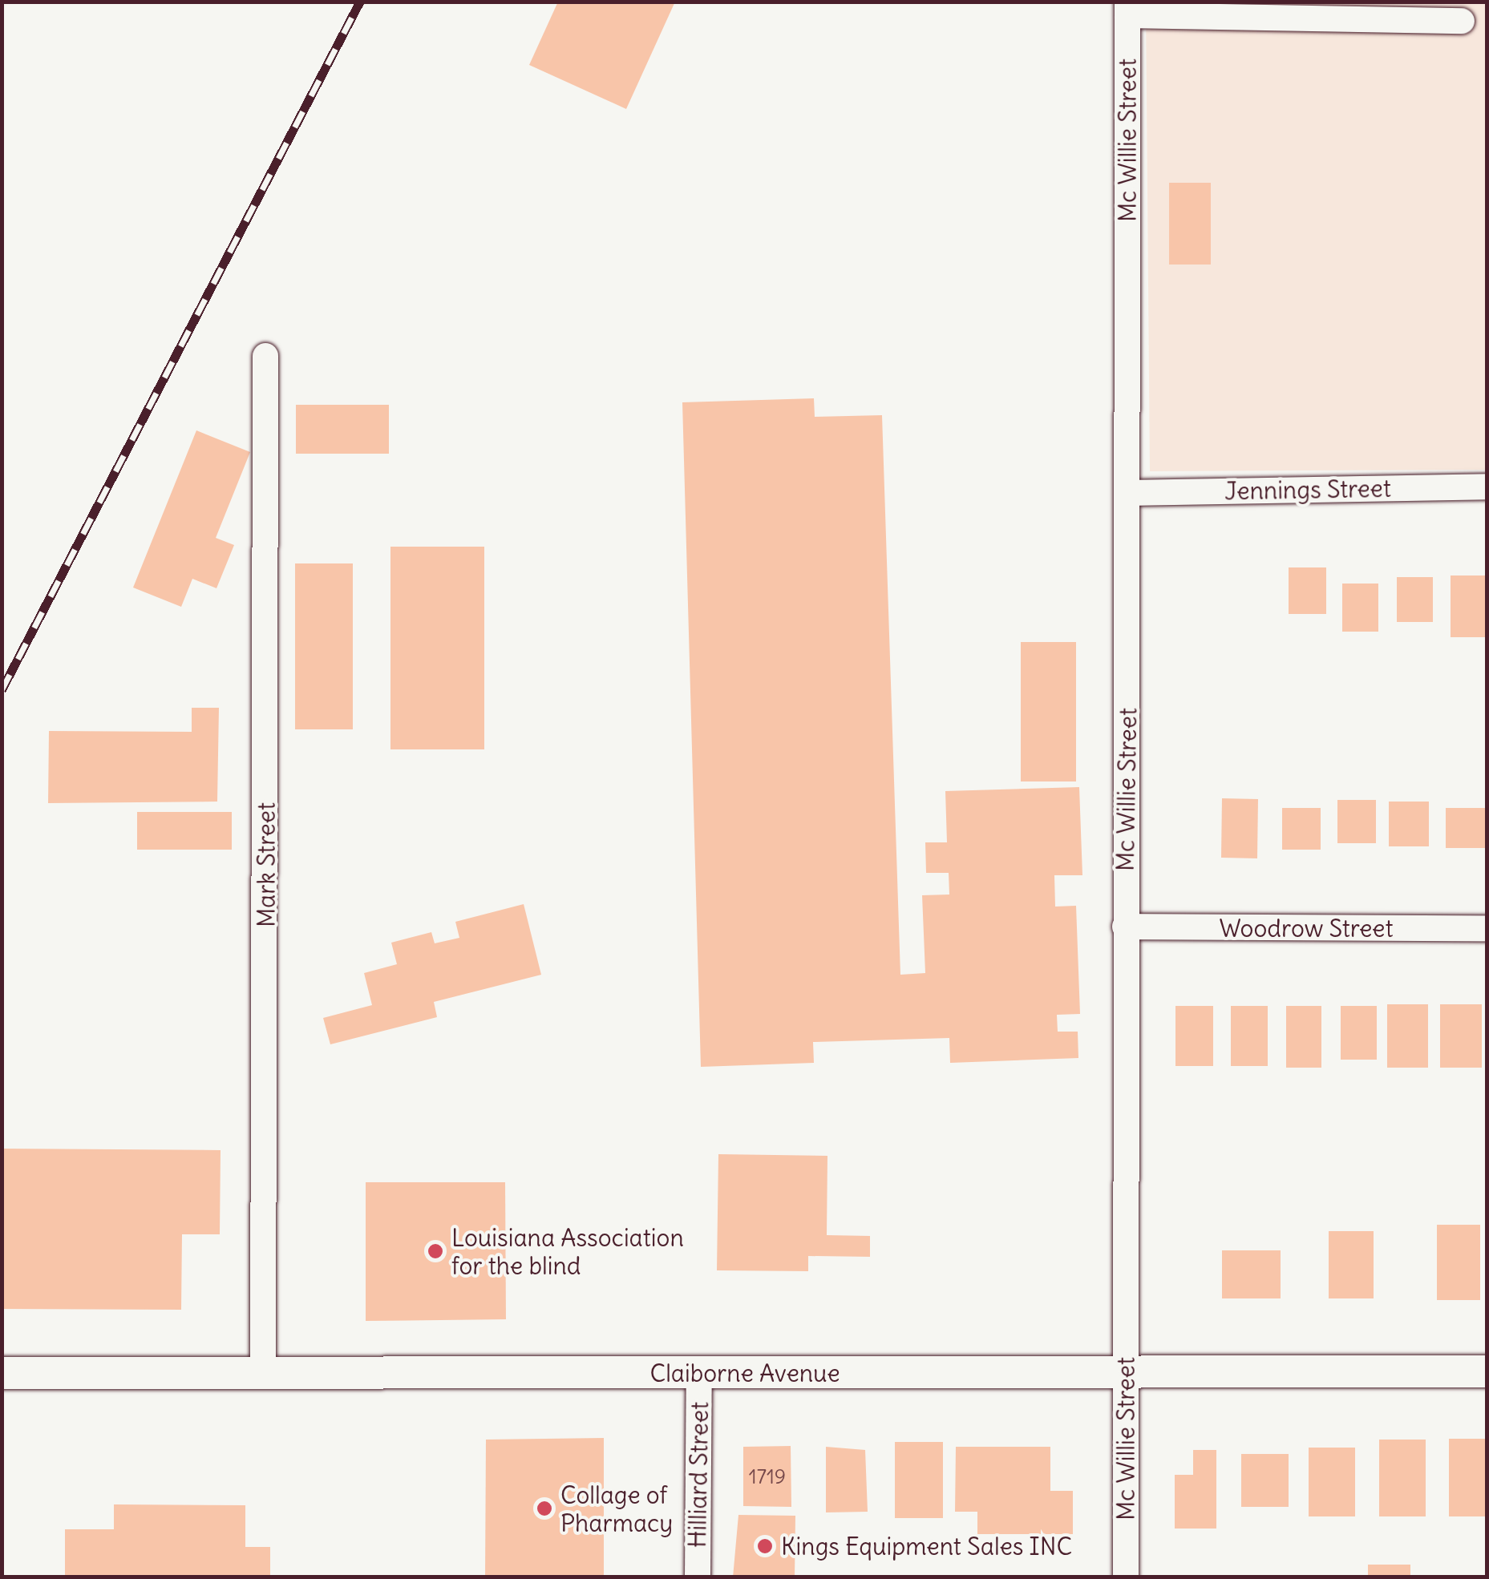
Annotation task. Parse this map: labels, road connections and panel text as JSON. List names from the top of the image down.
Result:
{
  "streets": {
    "street": [
      "Mc Willie Street",
      "Jennings Street",
      "Mark Street",
      "Woodrow Street",
      "Claiborne Avenue",
      "Hilliard Street"
    ]
  },
  "crossings": [
    ["Mc Willie Street", "Jennings Street"],
    ["Mc Willie Street", "Woodrow Street"],
    ["Mc Willie Street", "Claiborne Avenue"],
    ["Mark Street", "Claiborne Avenue"],
    ["Claiborne Avenue", "Hilliard Street"]
  ],
  "places": ["Louisiana Association for the blind", "Collage of Pharmacy", "Kings Equipment Sales INC"],
  "house_numbers": ["1719"]
}
